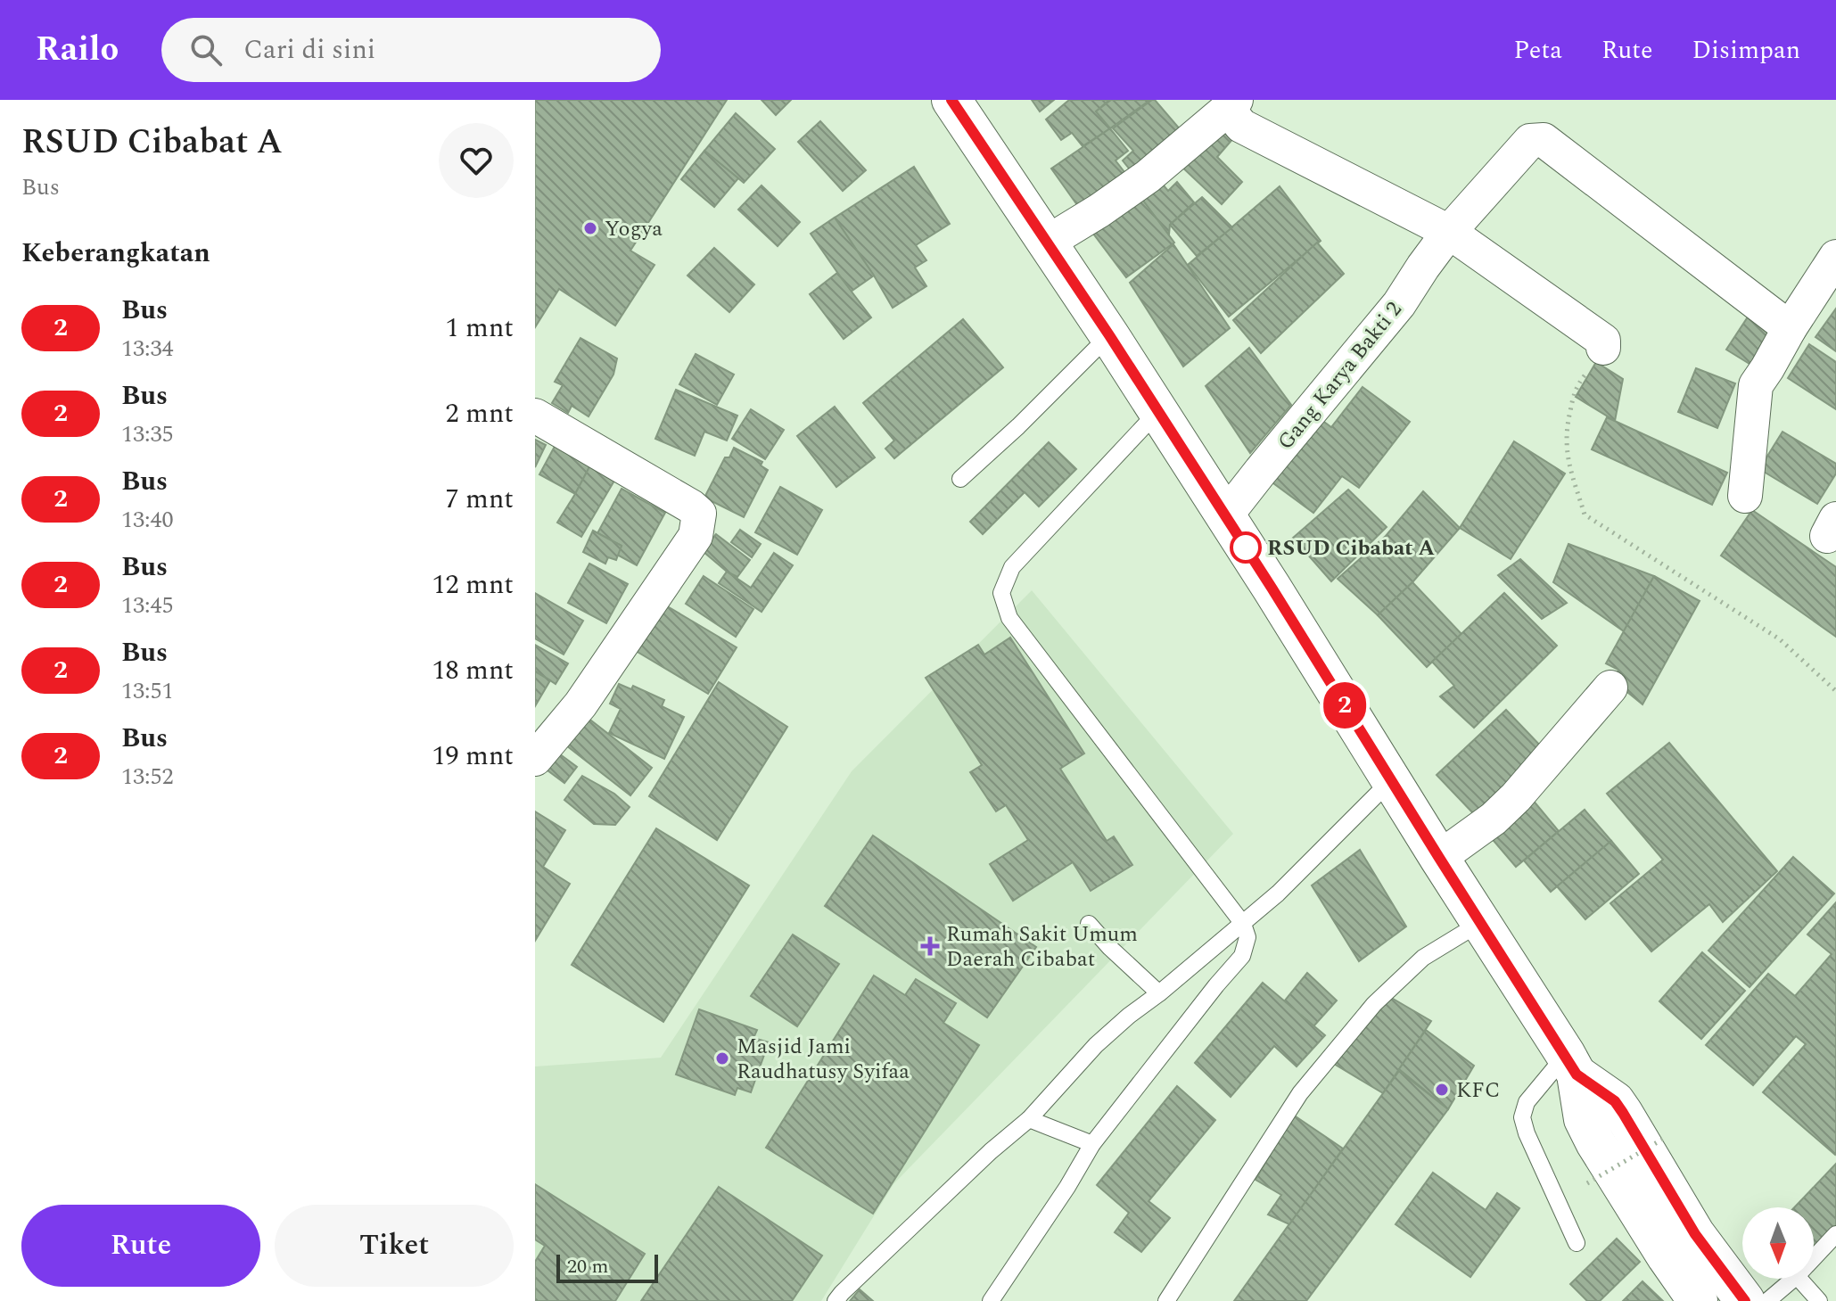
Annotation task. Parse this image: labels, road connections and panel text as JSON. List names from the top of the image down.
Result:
{
  "streets": {
    "street": ["Gang Karya Bakti 2"]
  },
  "places": {
    "other": [
      "Yogya",
      "RSUD Cibabat A",
      "Masjid Jami Raudhatusy Syifaa",
      "KFC"
    ],
    "health": ["Rumah Sakit Umum Daerah Cibabat"]
  },
  "lines": ["bus line 2"],
  "scale_bar": "20 m",
  "north": "bottom",
  "page": {
    "header": "Railo",
    "search": "Cari di sini",
    "nav": ["Peta", "Rute", "Disimpan"],
    "heading": [
      ["RSUD Cibabat A", "Bus"],
      "Keberangkatan"
    ],
    "on_map": "2",
    "list": [
      {
        "mark": "2",
        "name": "Bus",
        "note": "13:34",
        "value": "1 mnt"
      },
      {
        "mark": "2",
        "name": "Bus",
        "note": "13:35",
        "value": "2 mnt"
      },
      {
        "mark": "2",
        "name": "Bus",
        "note": "13:40",
        "value": "7 mnt"
      },
      {
        "mark": "2",
        "name": "Bus",
        "note": "13:45",
        "value": "12 mnt"
      },
      {
        "mark": "2",
        "name": "Bus",
        "note": "13:51",
        "value": "18 mnt"
      },
      {
        "mark": "2",
        "name": "Bus",
        "note": "13:52",
        "value": "19 mnt"
      }
    ],
    "buttons": ["Rute", "Tiket"],
    "scale": "20 m"
  }
}
